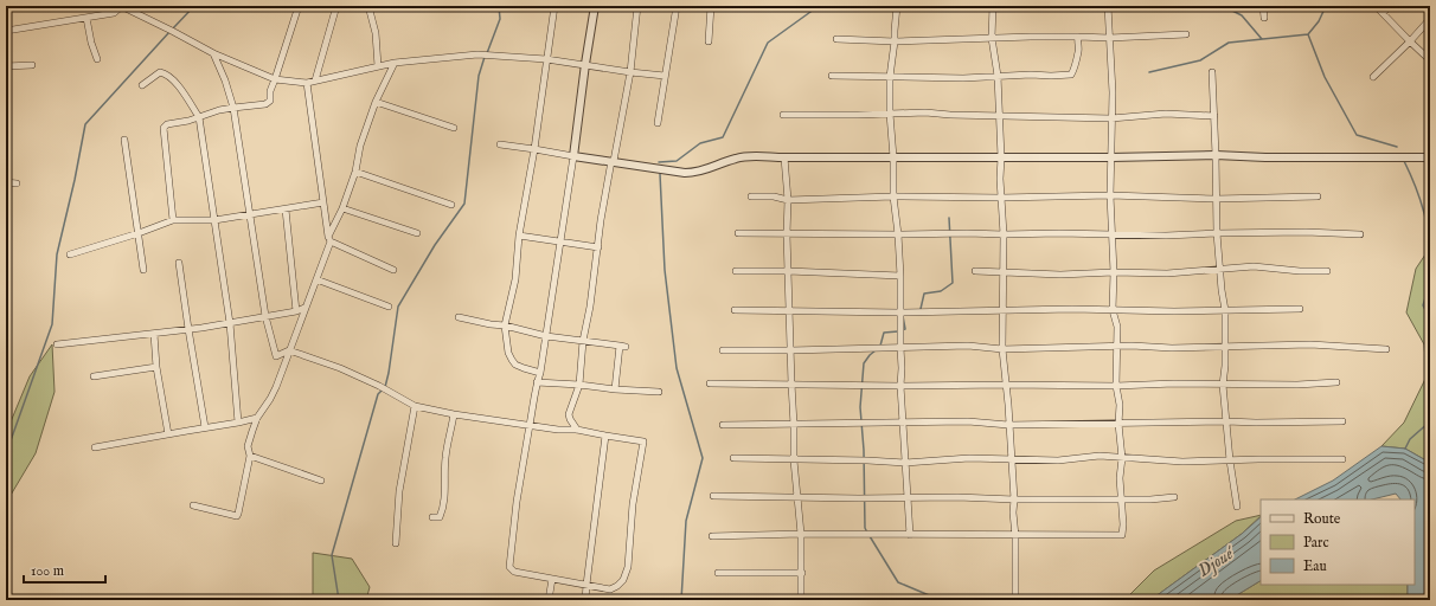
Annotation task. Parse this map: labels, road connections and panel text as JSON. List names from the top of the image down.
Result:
{
  "water": ["Djoué"],
  "legend": ["Route", "Parc", "Eau"],
  "scale_bar": "100 m"
}
